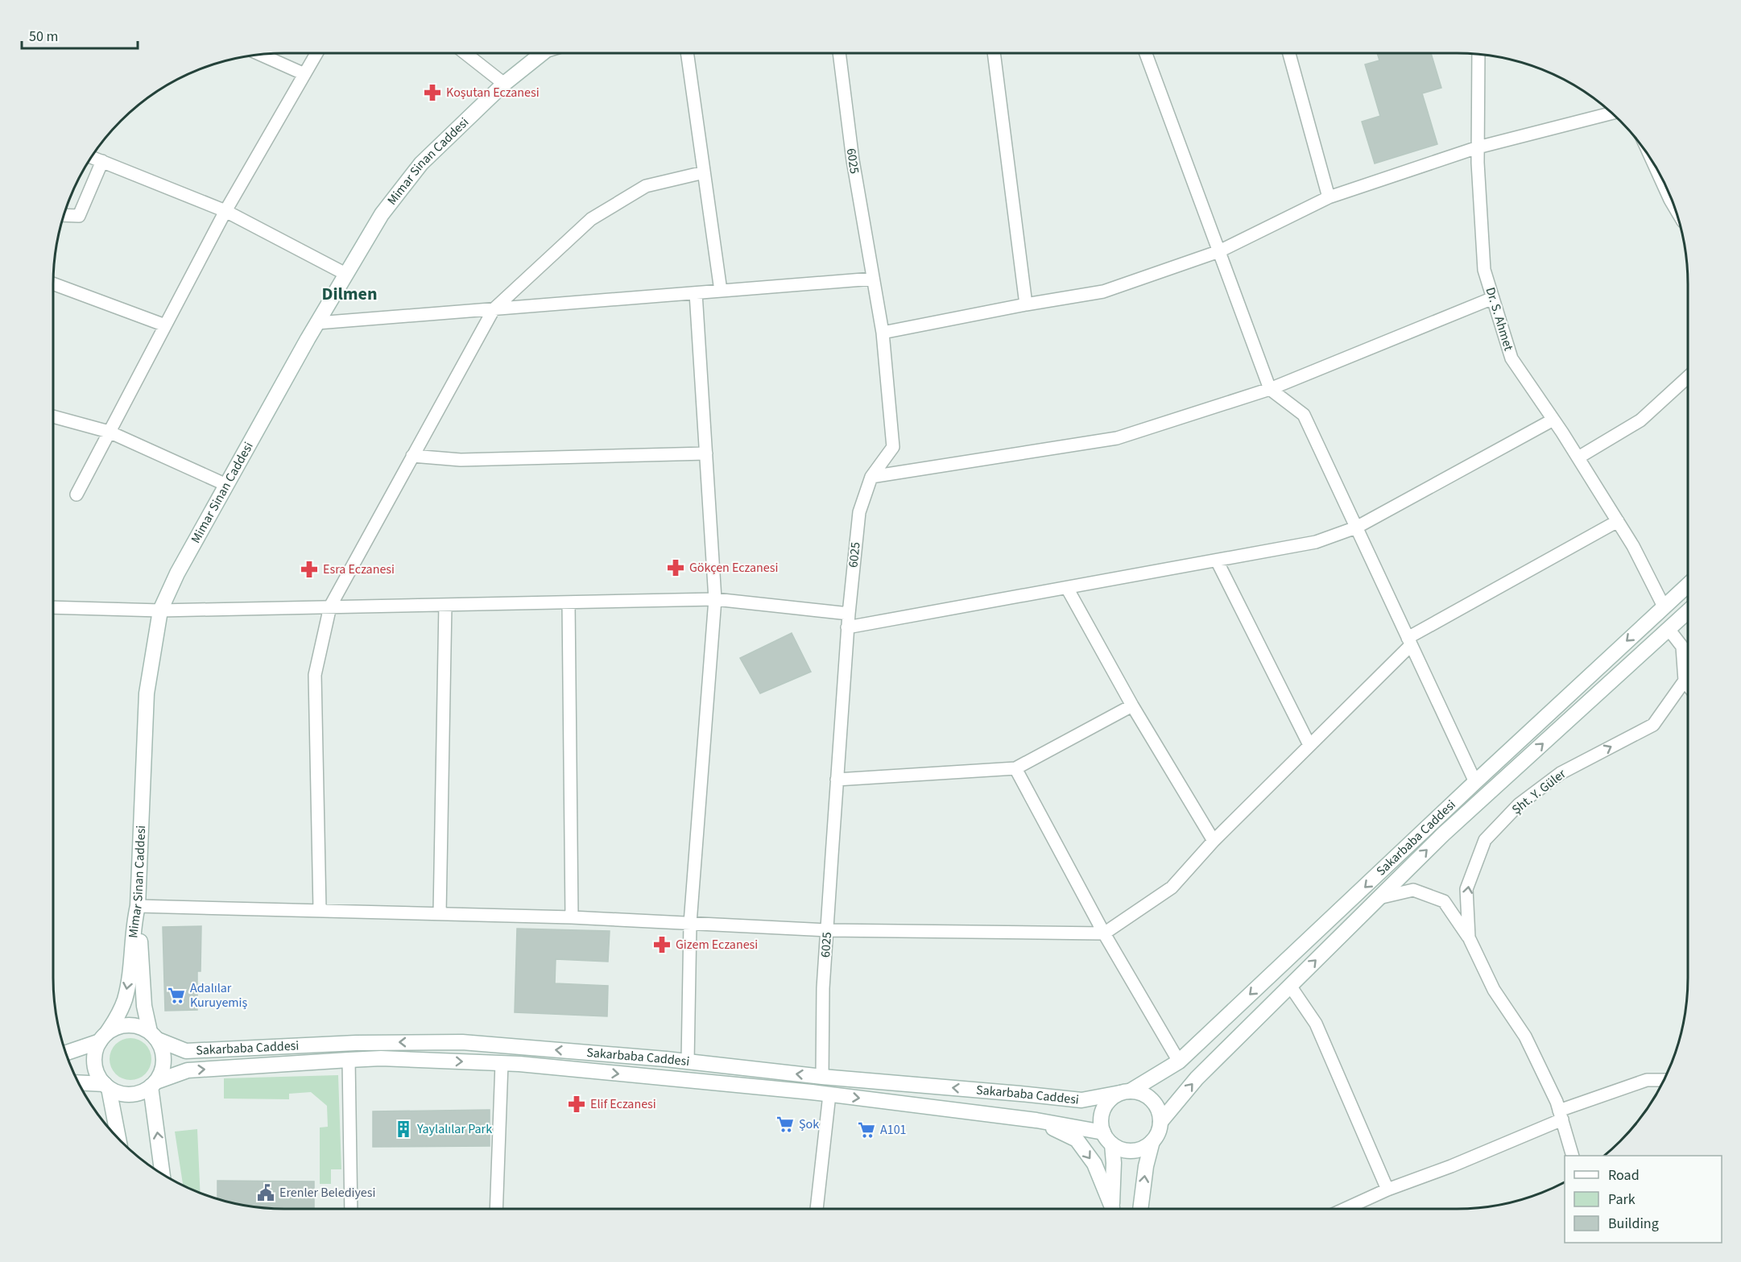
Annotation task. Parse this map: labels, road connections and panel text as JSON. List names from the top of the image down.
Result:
{
  "streets": {
    "main road": ["Mimar Sinan Caddesi", "Sakarbaba Caddesi"],
    "street": ["6025", "Dr. S. Ahmet", "Şht. Y. Güler"]
  },
  "crossings": [
    ["6025", "Sakarbaba Caddesi"],
    ["Mimar Sinan Caddesi", "Sakarbaba Caddesi"],
    ["Dr. S. Ahmet", "Sakarbaba Caddesi"]
  ],
  "one_way": ["Şht. Y. Güler"],
  "districts": ["Dilmen"],
  "places": {
    "pharmacy": [
      "Koşutan Eczanesi",
      "Gökçen Eczanesi",
      "Esra Eczanesi",
      "Gizem Eczanesi",
      "Elif Eczanesi"
    ],
    "supermarket": ["Adalılar Kuruyemiş", "Şok", "A101"],
    "building": ["Yaylalılar Park"],
    "public building": ["Erenler Belediyesi"]
  },
  "legend": ["Road", "Park", "Building"],
  "scale_bar": "50 m"
}
